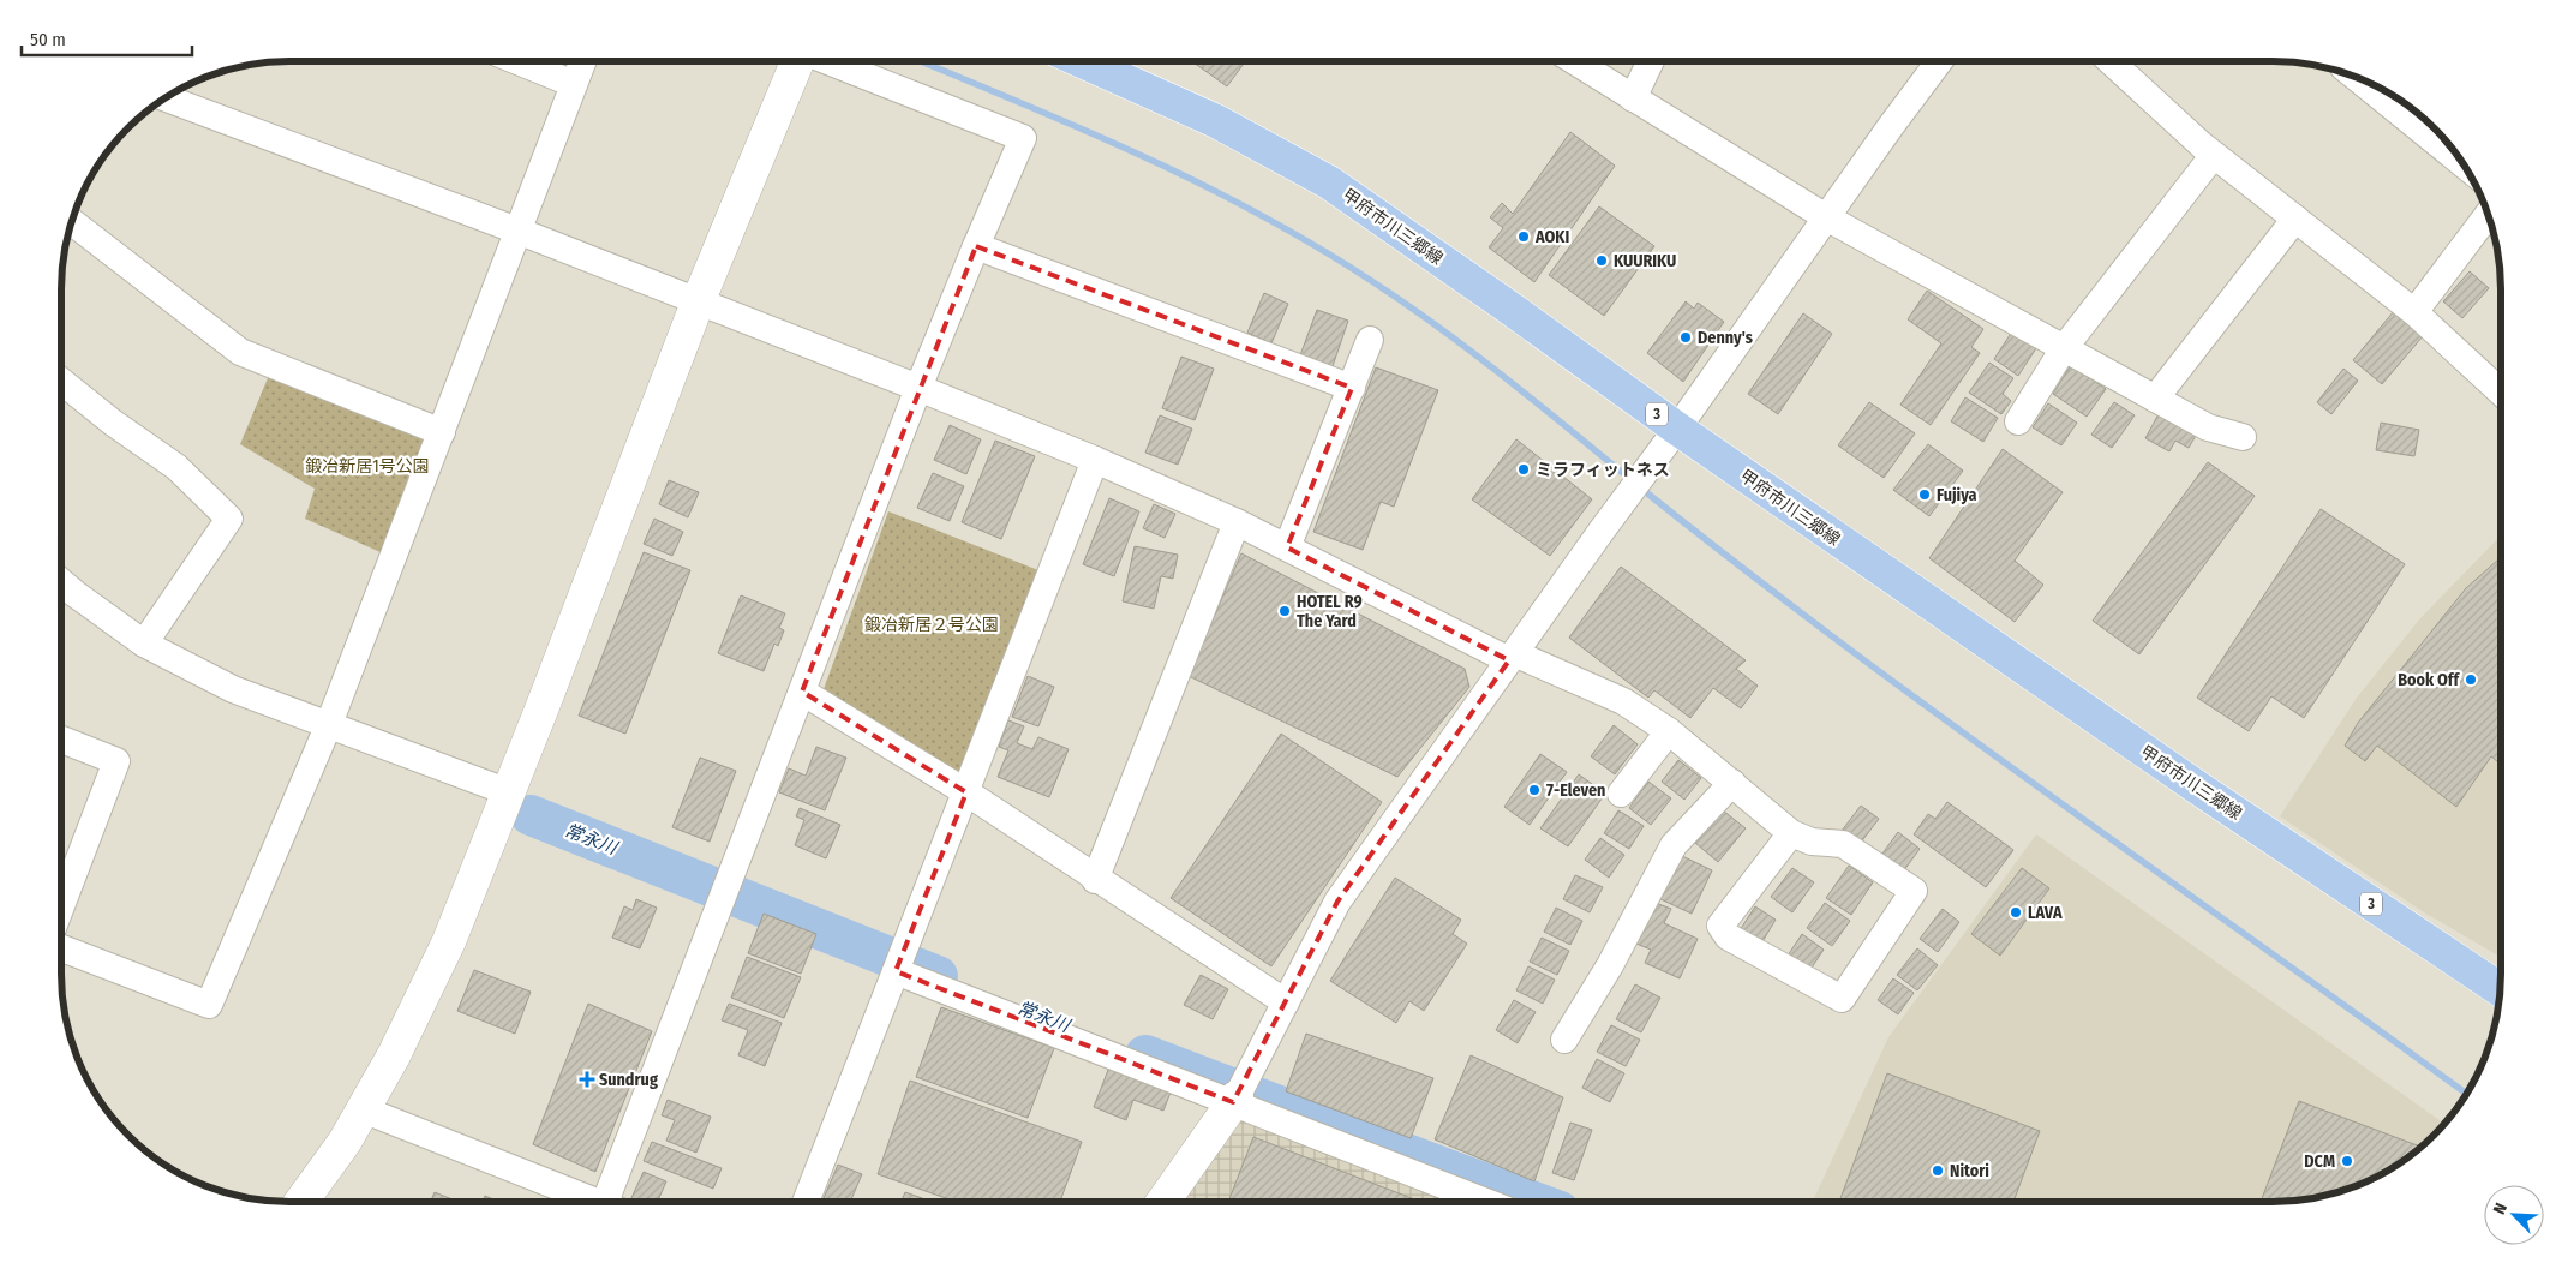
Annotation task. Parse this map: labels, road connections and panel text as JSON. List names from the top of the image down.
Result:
{
  "streets": {
    "main road": ["甲府市川三郷線", "3"]
  },
  "water": ["常永川"],
  "parks": ["鍛冶新居1号公園", "鍛冶新居２号公園"],
  "places": {
    "other": [
      "AOKI",
      "KUURIKU",
      "Denny's",
      "ミラフィットネス",
      "Fujiya",
      "HOTEL R9 The Yard",
      "Book Off",
      "7-Eleven",
      "LAVA",
      "DCM",
      "Nitori"
    ],
    "health": ["Sundrug"]
  },
  "scale_bar": "50 m",
  "north": "top left"
}
